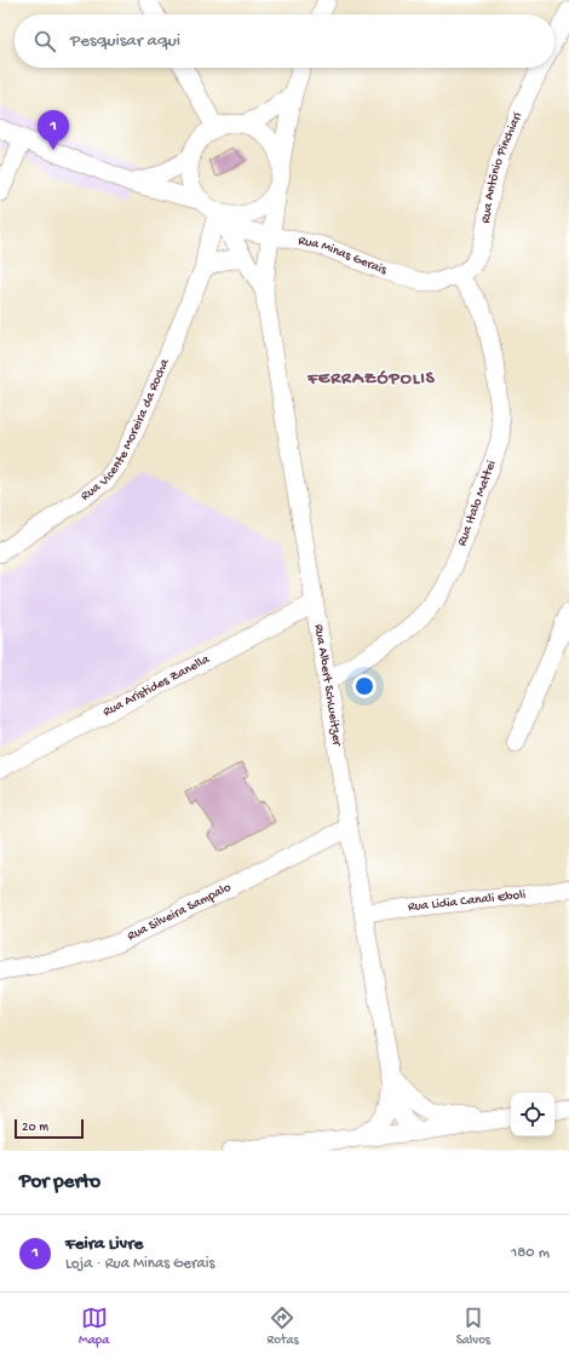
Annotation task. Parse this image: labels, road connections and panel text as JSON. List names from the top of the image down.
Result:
{
  "streets": {
    "street": [
      "Rua Antônio Pinchiari",
      "Rua Minas Gerais",
      "Rua Vicente Moreira da Rocha",
      "Rua Italo Mattei",
      "Rua Albert Schweitzer",
      "Rua Aristides Zanella",
      "Rua Lidia Canali Eboli",
      "Rua Silveira Sampalo"
    ]
  },
  "crossings": [
    ["Rua Antônio Pinchiari", "Rua Minas Gerais"],
    ["Rua Antônio Pinchiari", "Rua Italo Mattei"],
    ["Rua Minas Gerais", "Rua Vicente Moreira da Rocha"],
    ["Rua Minas Gerais", "Rua Italo Mattei"],
    ["Rua Minas Gerais", "Rua Albert Schweitzer"],
    ["Rua Vicente Moreira da Rocha", "Rua Albert Schweitzer"],
    ["Rua Italo Mattei", "Rua Albert Schweitzer"],
    ["Rua Albert Schweitzer", "Rua Aristides Zanella"],
    ["Rua Albert Schweitzer", "Rua Lidia Canali Eboli"],
    ["Rua Albert Schweitzer", "Rua Silveira Sampalo"]
  ],
  "districts": ["FERRAZÓPOLIS"],
  "scale_bar": "20 m",
  "page": {
    "search": "Pesquisar aqui",
    "pins": "1",
    "scale": "20 m",
    "heading": "Por perto",
    "list": [
      {
        "mark": "1",
        "name": "Feira Livre",
        "note": "Loja · Rua Minas Gerais",
        "value": "180 m"
      }
    ],
    "nav": ["Mapa", "Rotas", "Salvos"]
  }
}
